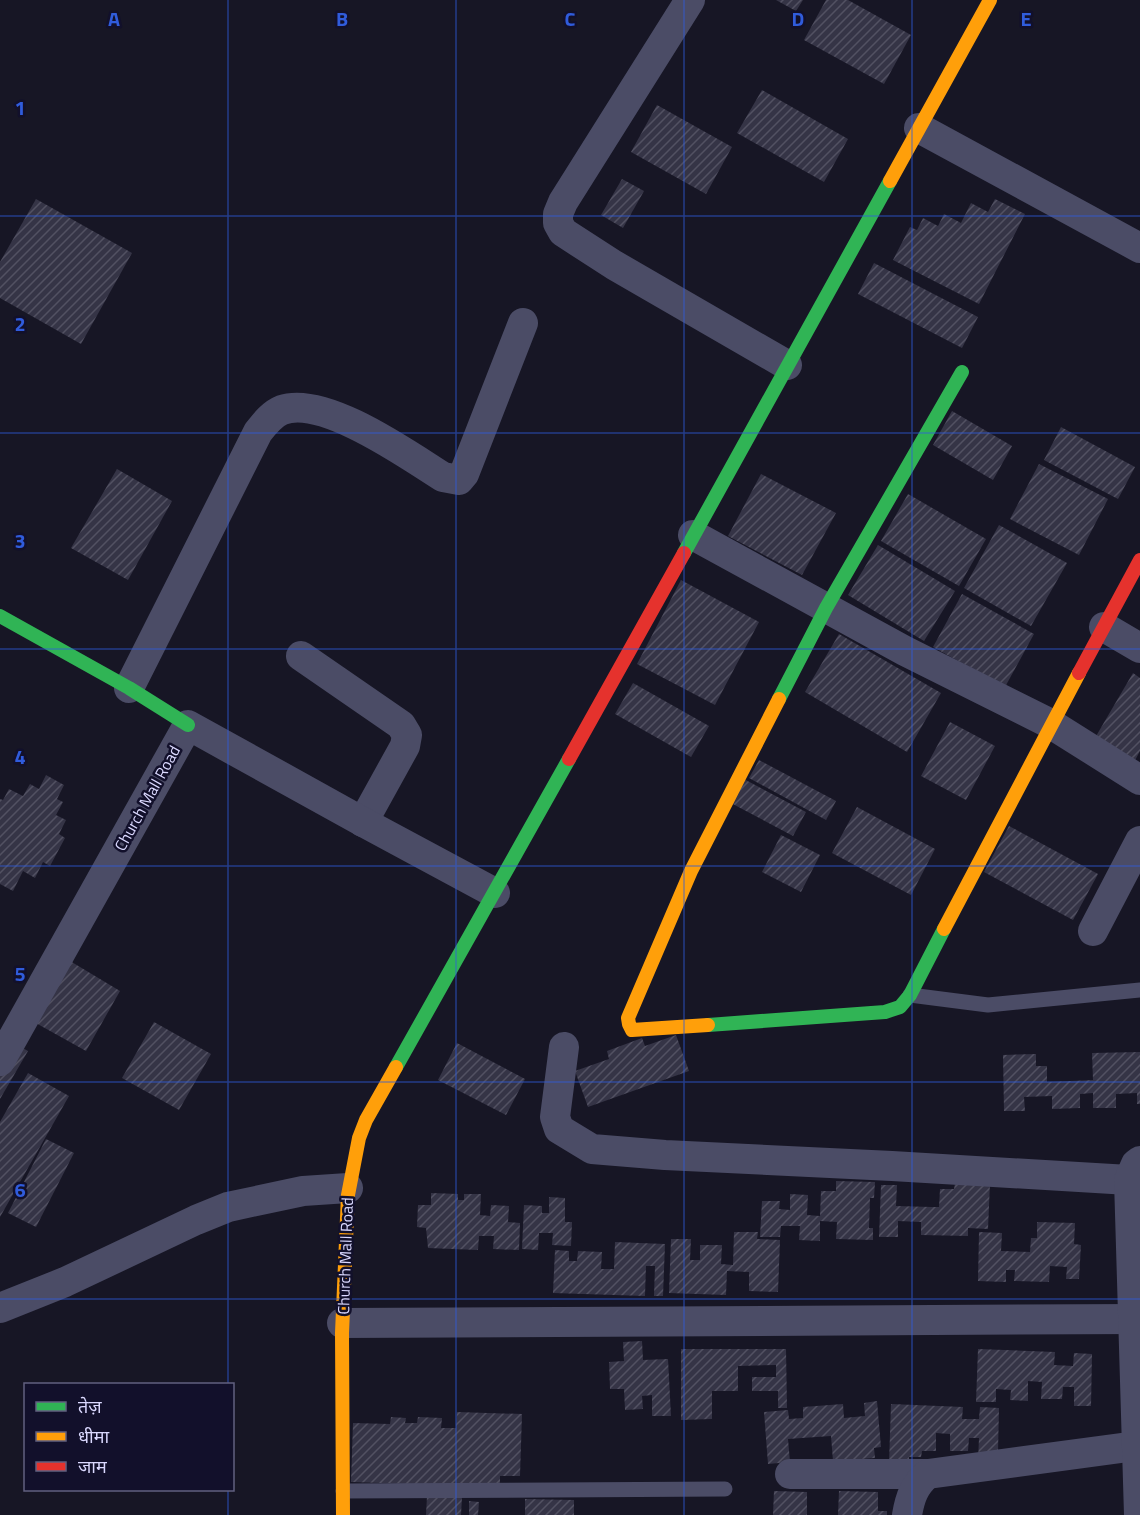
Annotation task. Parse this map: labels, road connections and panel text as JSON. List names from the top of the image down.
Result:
{
  "streets": {
    "street": ["Church Mall Road"]
  },
  "legend": ["तेज़", "धीमा", "जाम"],
  "grid": {
    "columns": [
      "A",
      "B",
      "C",
      "D",
      "E"
    ],
    "rows": [
      "1",
      "2",
      "3",
      "4",
      "5",
      "6"
    ]
  }
}
